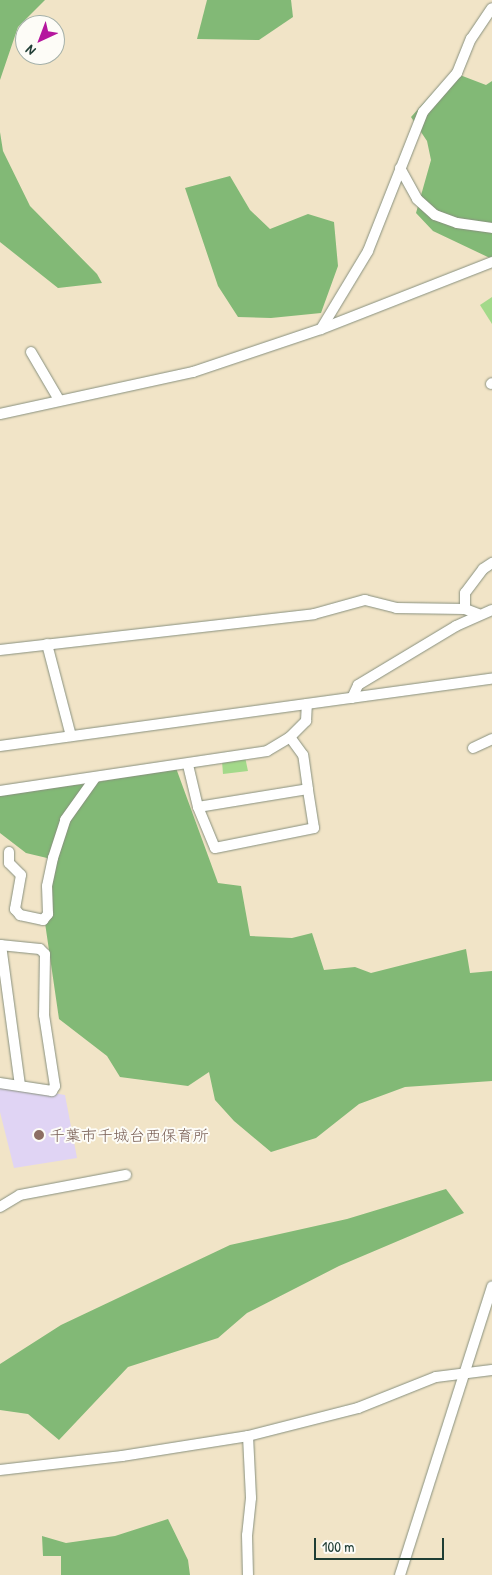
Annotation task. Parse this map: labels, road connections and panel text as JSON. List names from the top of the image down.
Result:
{
  "places": ["千葉市千城台西保育所"],
  "scale_bar": "100 m",
  "north": "bottom left"
}
